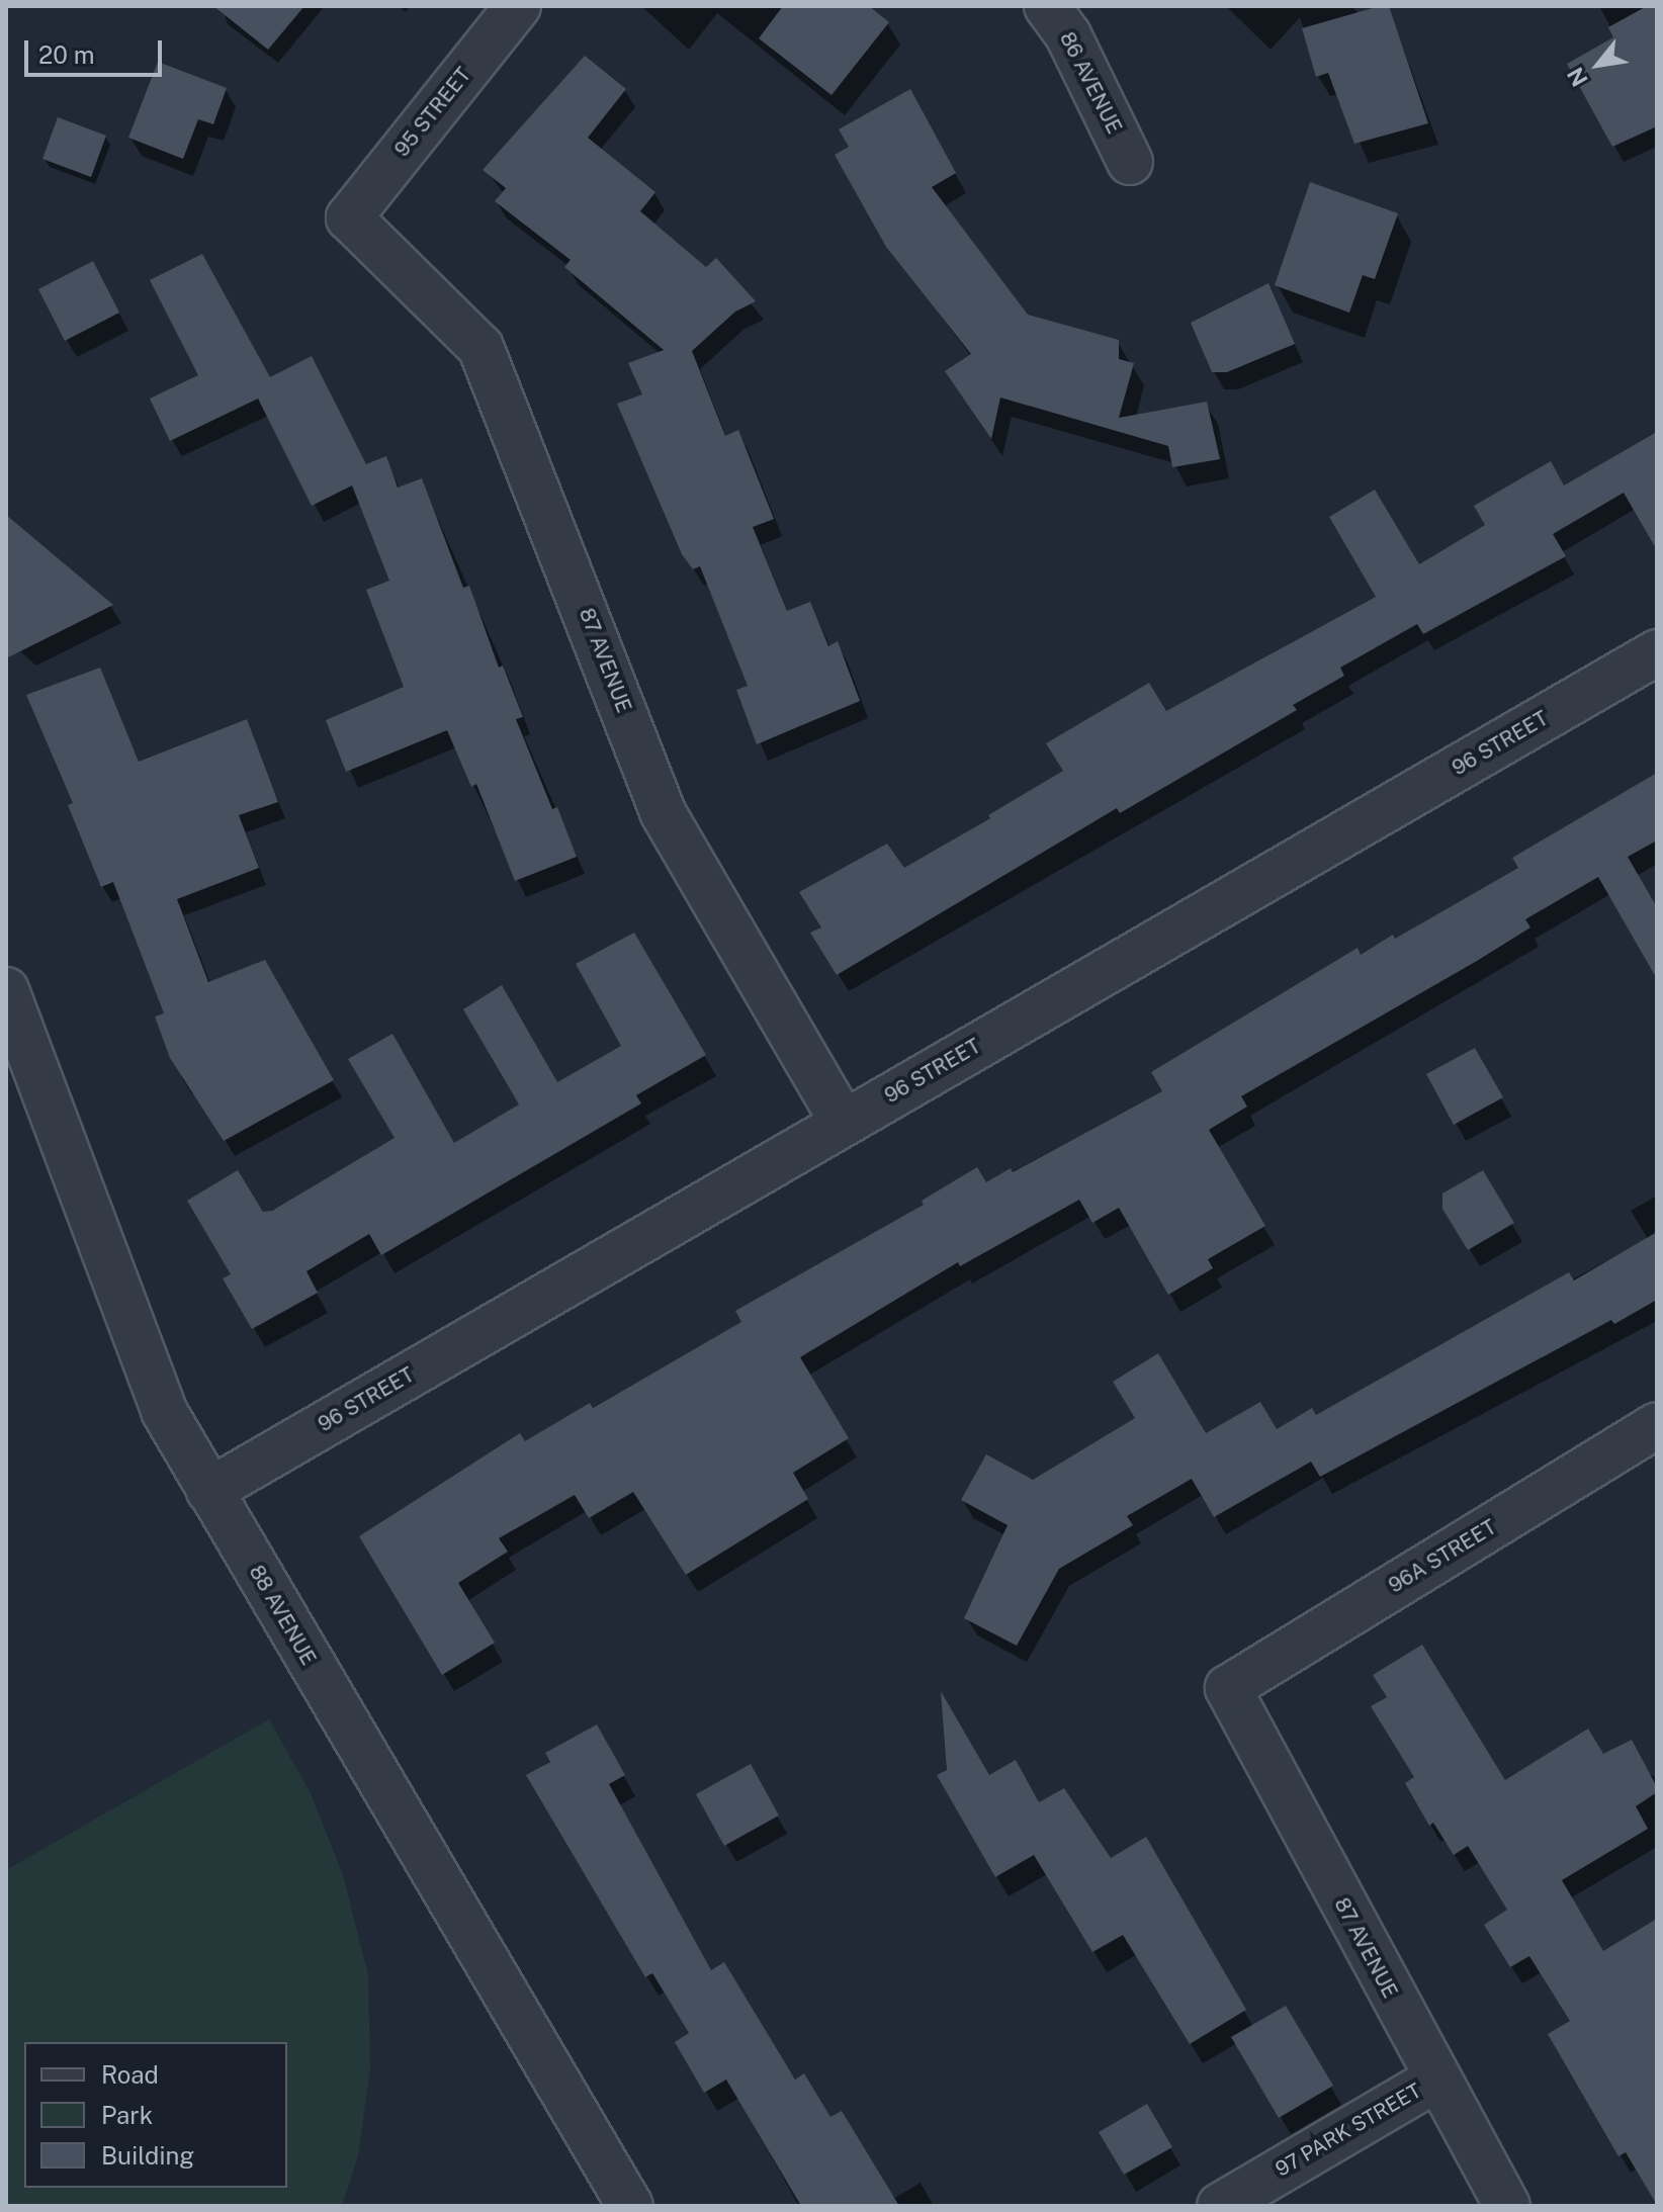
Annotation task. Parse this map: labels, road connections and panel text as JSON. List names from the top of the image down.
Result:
{
  "streets": {
    "street": [
      "86 AVENUE",
      "95 STREET",
      "87 AVENUE",
      "96 STREET",
      "96A STREET",
      "88 AVENUE",
      "97 PARK STREET"
    ]
  },
  "crossings": [
    ["95 STREET", "87 AVENUE"],
    ["87 AVENUE", "96 STREET"],
    ["87 AVENUE", "96A STREET"],
    ["87 AVENUE", "97 PARK STREET"],
    ["96 STREET", "88 AVENUE"]
  ],
  "legend": ["Road", "Park", "Building"],
  "scale_bar": "20 m",
  "north": "bottom left"
}
